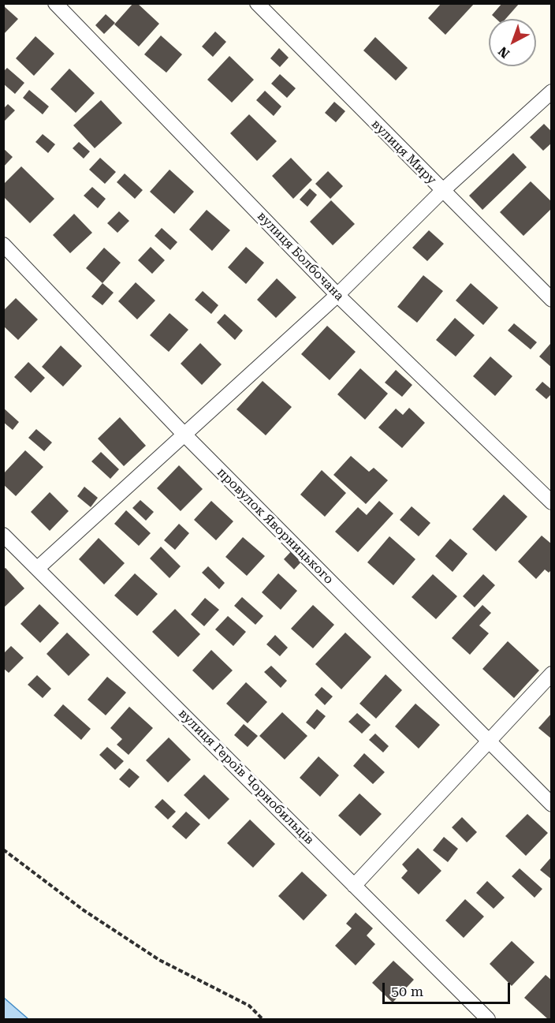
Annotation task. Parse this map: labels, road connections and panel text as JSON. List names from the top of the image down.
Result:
{
  "streets": {
    "street": [
      "вулиця Миру",
      "вулиця Болбочана",
      "провулок Яворницького",
      "вулиця Героїв Чорнобильців"
    ]
  },
  "scale_bar": "50 m",
  "north": "bottom left"
}
